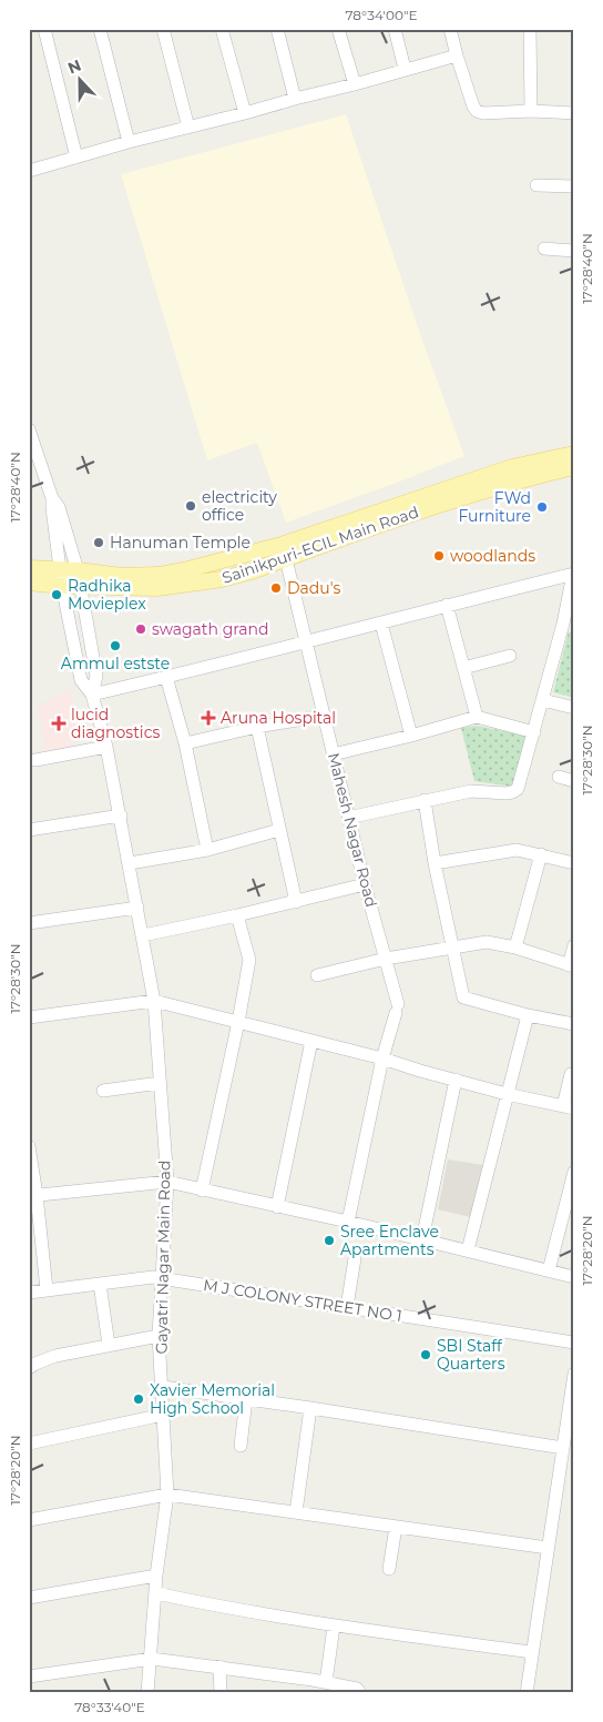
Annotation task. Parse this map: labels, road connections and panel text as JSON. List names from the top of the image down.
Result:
{
  "streets": {
    "main road": ["Sainikpuri-ECIL Main Road"],
    "street": ["Mahesh Nagar Road", "Gayatri Nagar Main Road", "M J COLONY STREET NO 1"]
  },
  "crossings": [
    ["Sainikpuri-ECIL Main Road", "Mahesh Nagar Road"],
    ["Sainikpuri-ECIL Main Road", "Gayatri Nagar Main Road"],
    ["Gayatri Nagar Main Road", "M J COLONY STREET NO 1"]
  ],
  "places": {
    "other": [
      "electricity office",
      "FWd Furniture",
      "Hanuman Temple",
      "woodlands",
      "Dadu's",
      "Radhika Movieplex",
      "swagath grand",
      "Ammul estste",
      "Sree Enclave Apartments",
      "SBI Staff Quarters",
      "Xavier Memorial High School"
    ],
    "health": ["Aruna Hospital", "lucid diagnostics"]
  },
  "north": "top",
  "coordinates": [
    "78°34'00\"E",
    "17°28'40\"N",
    "17°28'30\"N",
    "17°28'20\"N",
    "78°33'40\"E"
  ]
}
